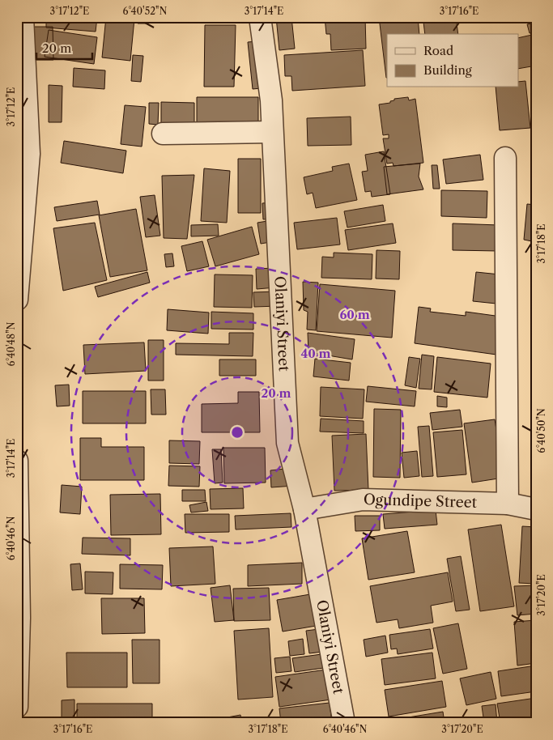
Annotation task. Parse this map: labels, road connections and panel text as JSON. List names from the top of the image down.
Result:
{
  "streets": {
    "street": ["Olaniyi Street", "Ogundipe Street"]
  },
  "crossings": [
    ["Olaniyi Street", "Ogundipe Street"]
  ],
  "legend": ["Road", "Building"],
  "scale_bar": "20 m",
  "coordinates": [
    "3°17'12\"E",
    "6°40'52\"N",
    "3°17'14\"E",
    "3°17'16\"E",
    "3°17'18\"E",
    "6°40'48\"N",
    "6°40'50\"N",
    "6°40'46\"N",
    "3°17'20\"E"
  ],
  "rings": ["60 m", "40 m", "20 m"]
}
